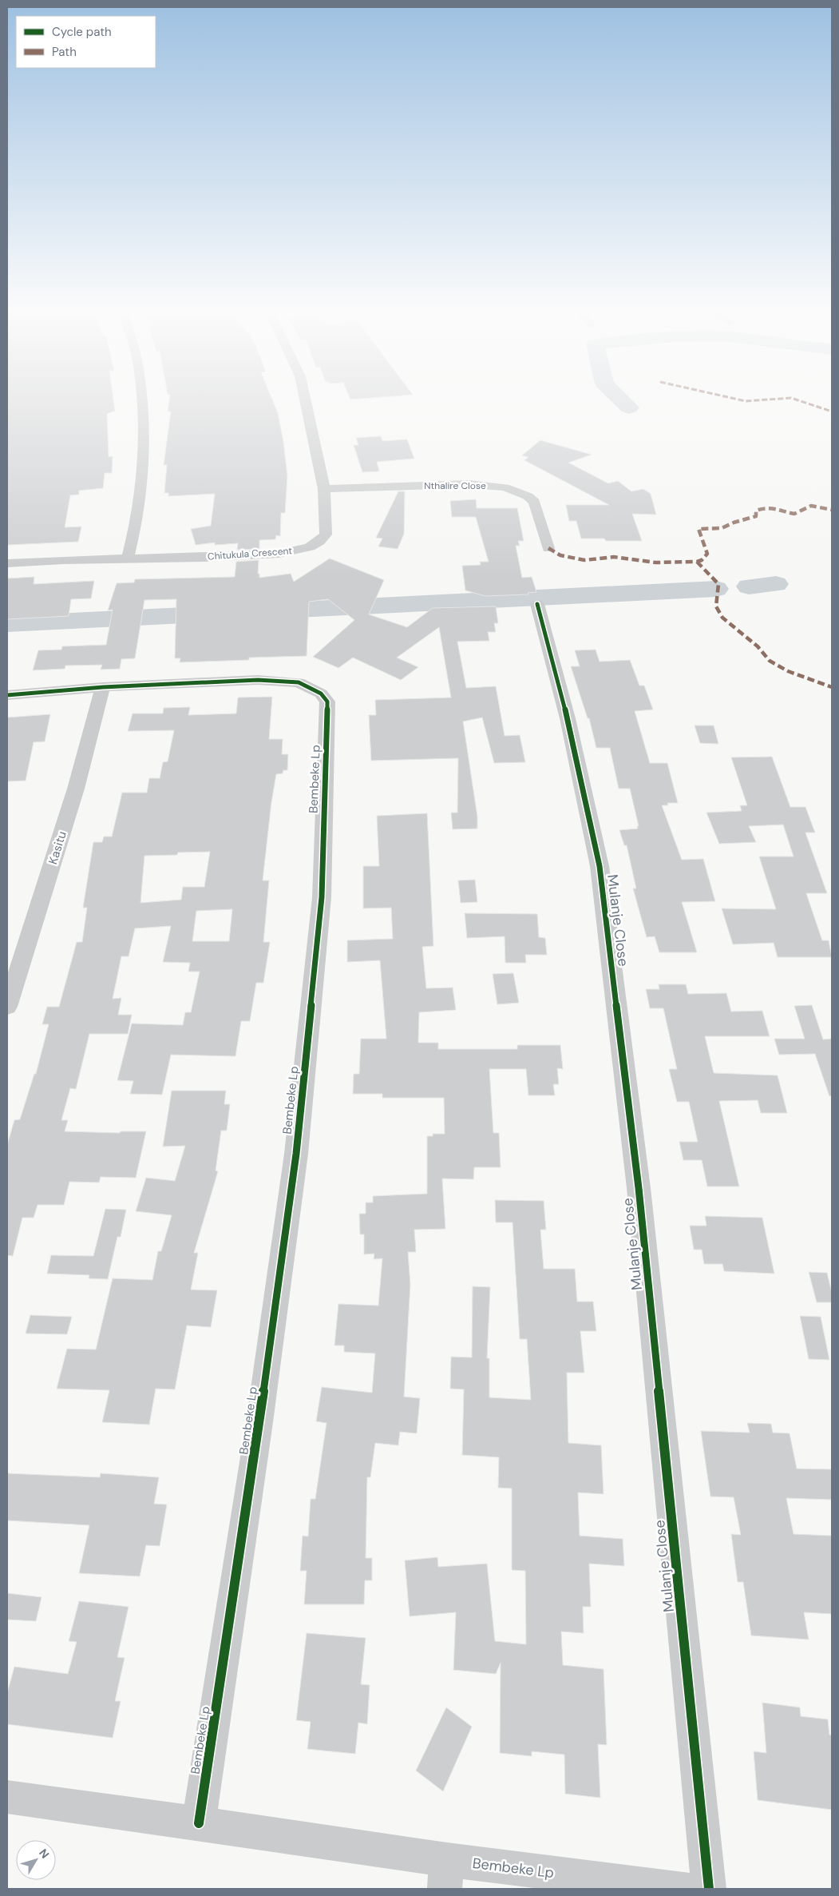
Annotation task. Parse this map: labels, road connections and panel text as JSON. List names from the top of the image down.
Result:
{
  "streets": {
    "street": [
      "Nthalire Close",
      "Chitukula Crescent",
      "Bembeke Lp",
      "Kasitu",
      "Mulanje Close"
    ]
  },
  "crossings": [
    ["Nthalire Close", "Chitukula Crescent"],
    ["Bembeke Lp", "Kasitu"]
  ],
  "legend": ["Cycle path", "Path"],
  "north": "top right"
}
